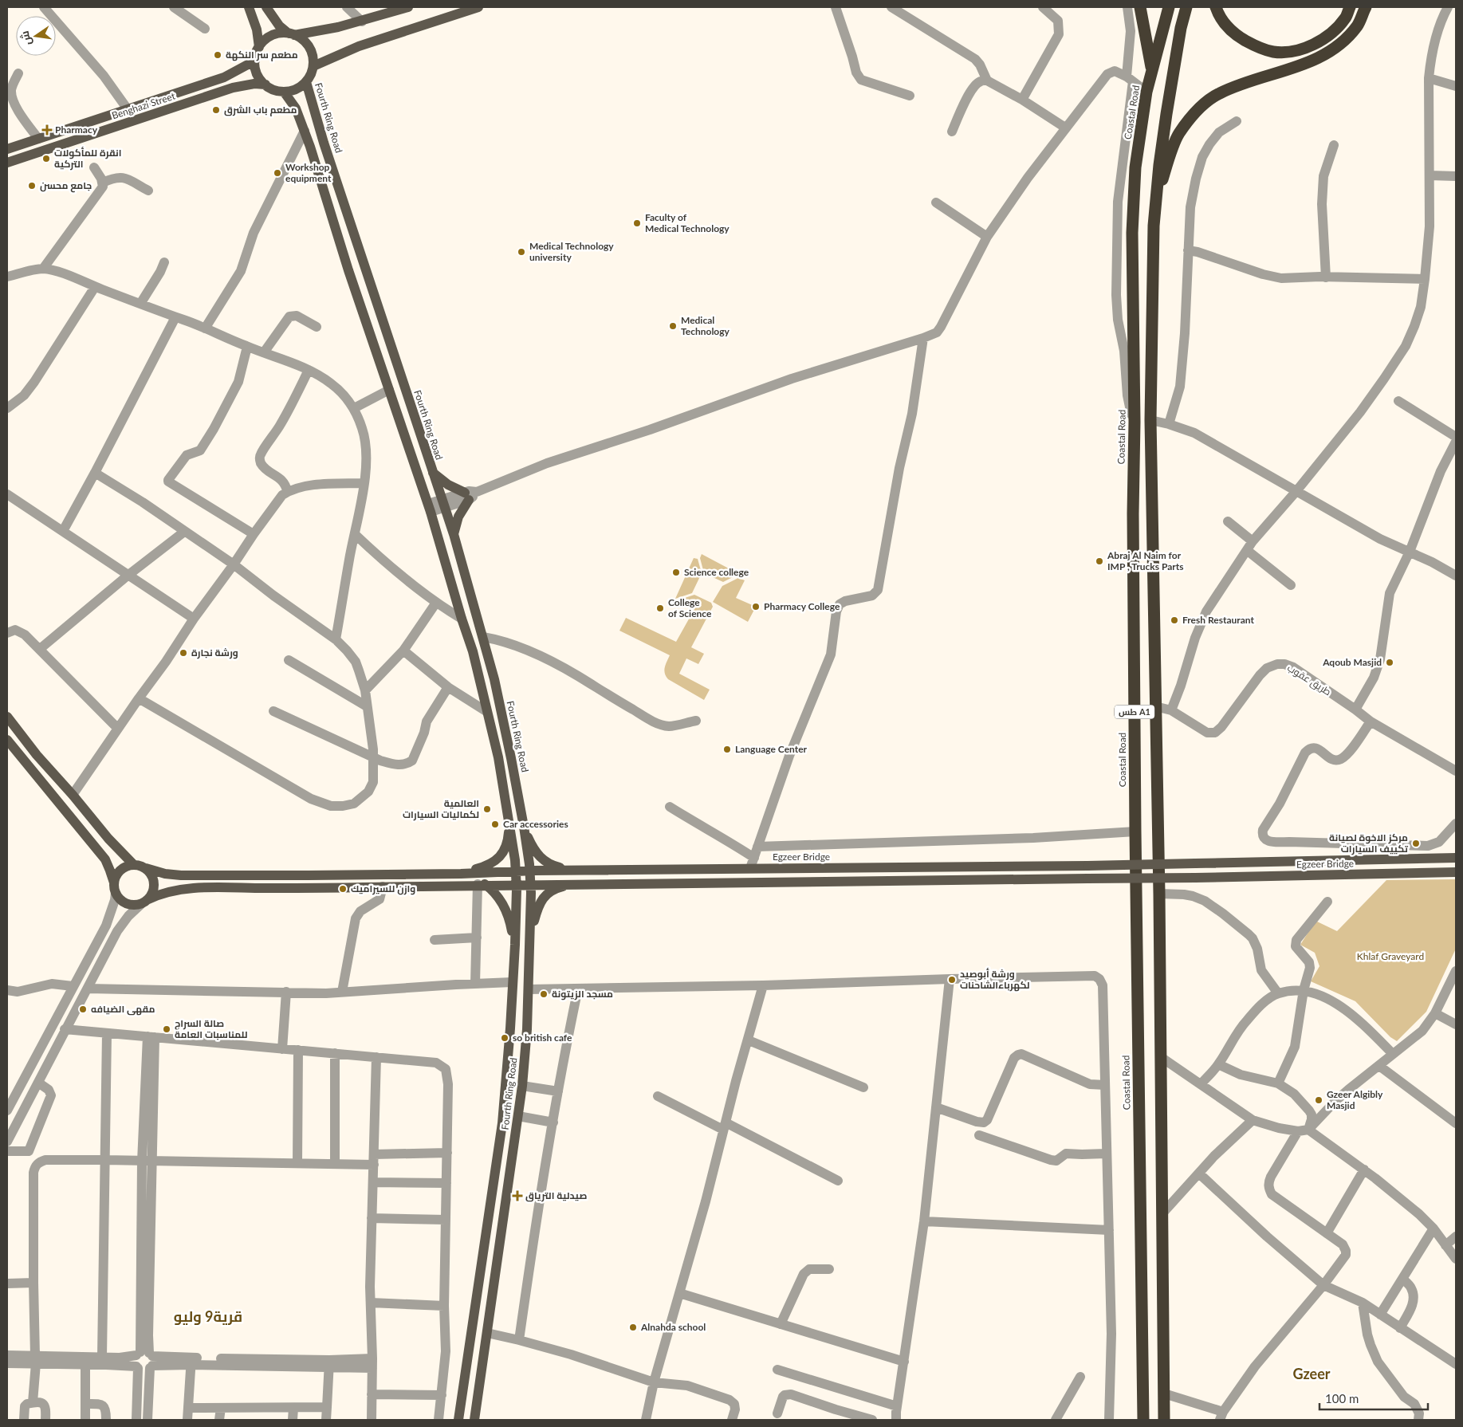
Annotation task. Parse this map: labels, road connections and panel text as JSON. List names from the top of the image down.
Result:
{
  "streets": {
    "highway": ["Coastal Road", "طس A1"],
    "main road": ["Benghazi Street", "Fourth Ring Road", "Egzeer Bridge"],
    "street": ["طريق عقوب"]
  },
  "crossings": [
    ["Benghazi Street", "Fourth Ring Road"],
    ["Fourth Ring Road", "Egzeer Bridge"]
  ],
  "districts": ["قرية9 وليو", "Gzeer"],
  "parks": ["Khlaf Graveyard"],
  "places": {
    "other": [
      "مطعم سر النكهة",
      "مطعم باب الشرق",
      "انقرة للمأكولات التركية",
      "Workshop equipment",
      "جامع محسن",
      "Faculty of Medical Technology",
      "Medical Technology university",
      "Medical Technology",
      "Abraj Al Naim for IMP , Trucks Parts",
      "Science college",
      "Pharmacy College",
      "College of Science",
      "Fresh Restaurant",
      "ورشة نجارة",
      "Aqoub Masjid",
      "Language Center",
      "العالمية لكماليات السيارات",
      "Car accessories",
      "مركز الاخوة لصيانة تكييف السيارات",
      "وازن للسيراميك",
      "ورشة أبوصيد لكهرباءالشاحنات",
      "مسجد الزيتونة",
      "مقهى الضيافه",
      "صالة السراج للمناسبات العامة",
      "so british cafe",
      "Gzeer Algibly Masjid",
      "Alnahda school"
    ],
    "health": ["Pharmacy", "صيدلية الترياق"]
  },
  "scale_bar": "100 m",
  "north": "left"
}
